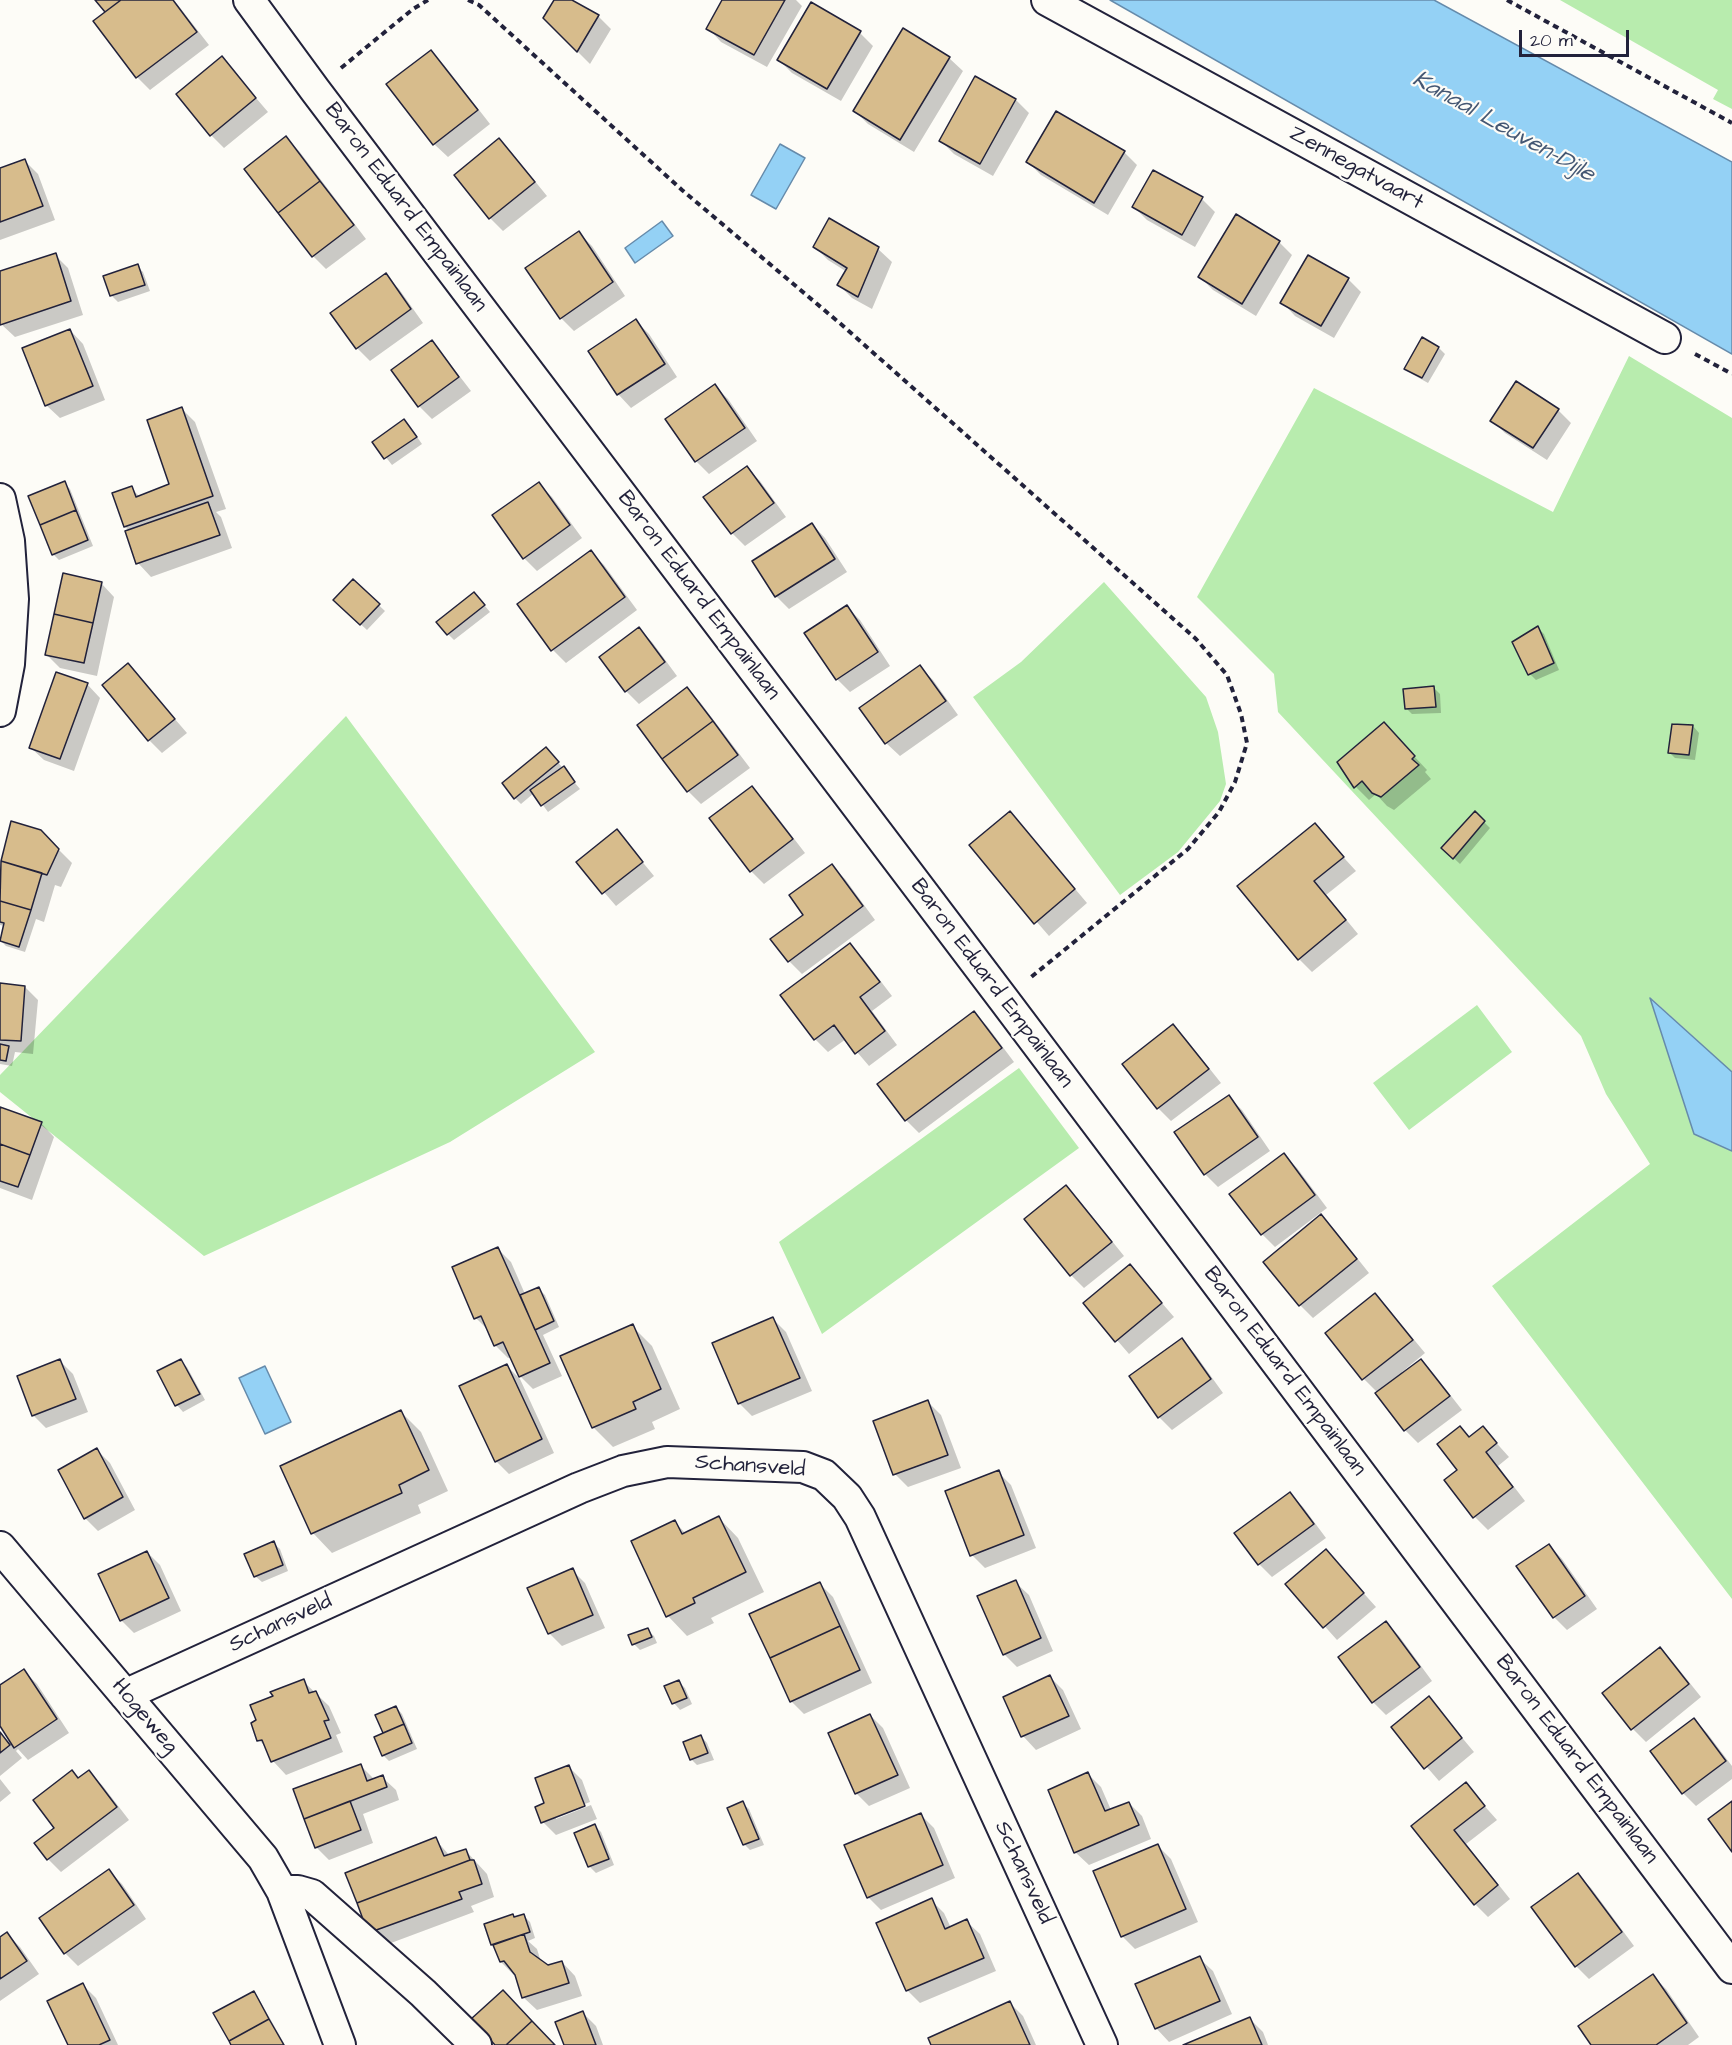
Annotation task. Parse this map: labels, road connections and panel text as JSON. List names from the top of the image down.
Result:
{
  "streets": {
    "street": [
      "Zennegatvaart",
      "Baron Eduard Empainlaan",
      "Schansveld",
      "Hogeweg"
    ]
  },
  "crossings": [
    ["Schansveld", "Hogeweg"]
  ],
  "water": ["Kanaal Leuven-Dijle"],
  "scale_bar": "20 m"
}
